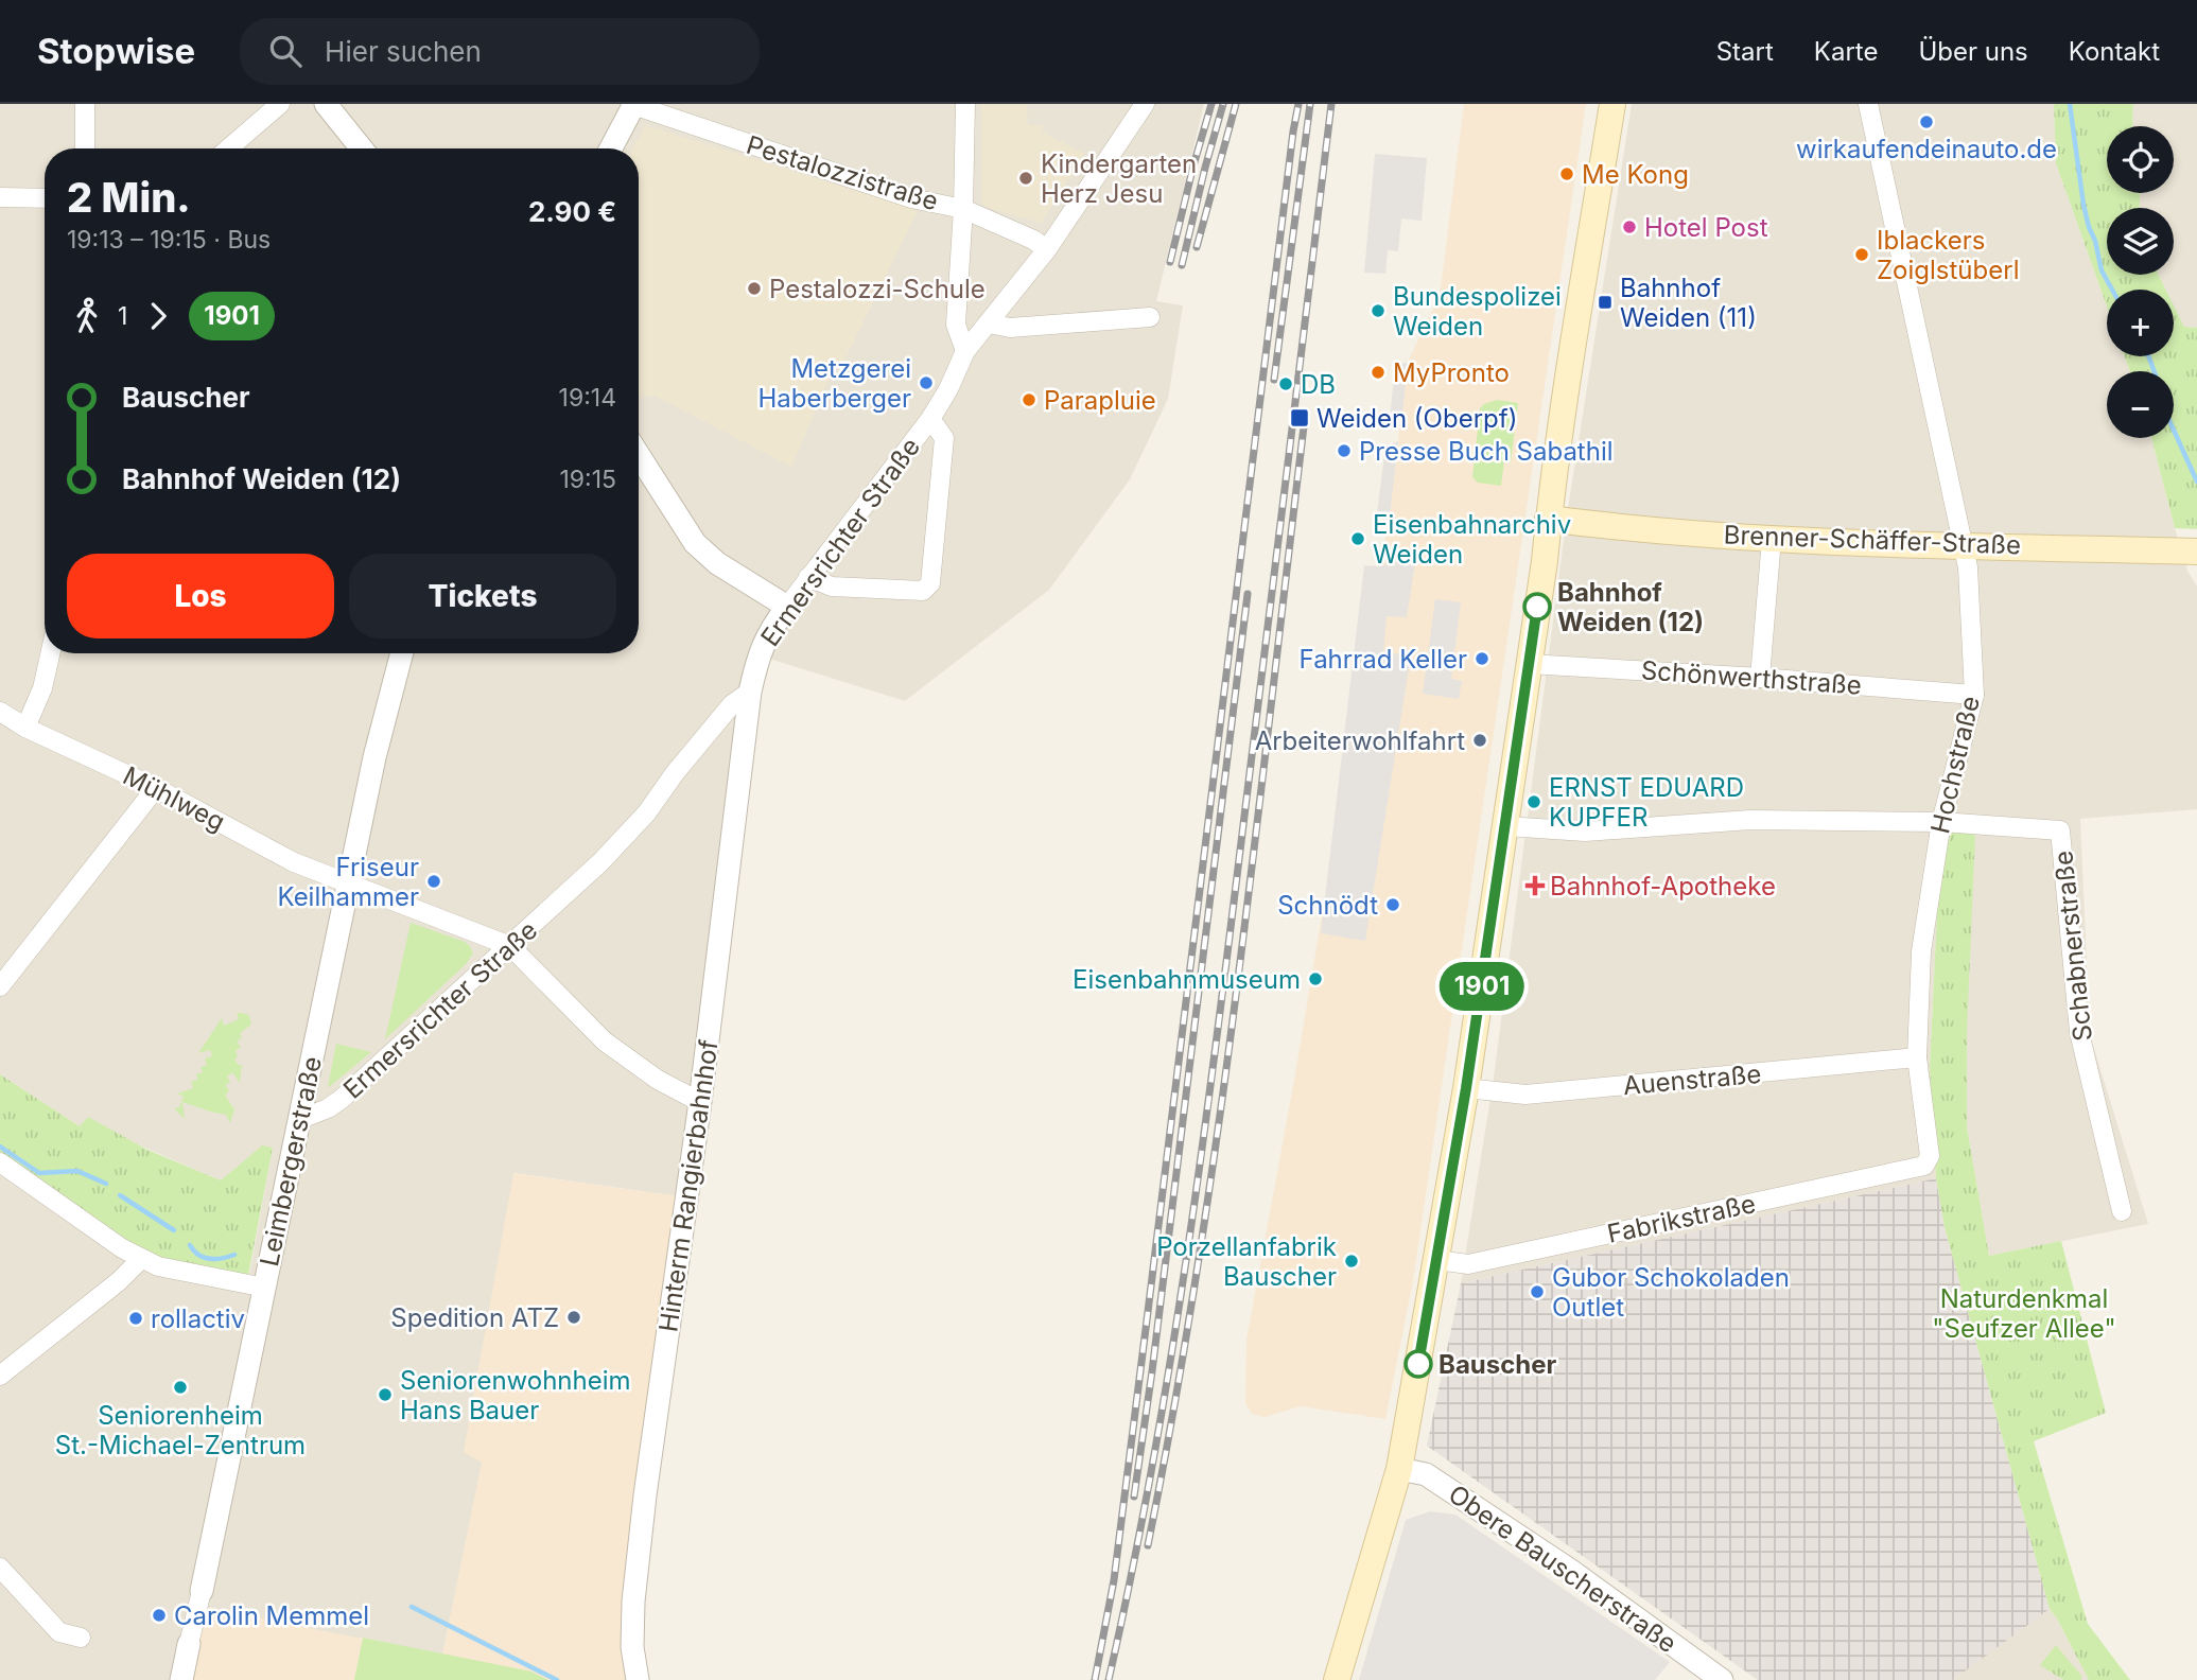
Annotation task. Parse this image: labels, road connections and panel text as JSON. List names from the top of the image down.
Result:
{
  "streets": {
    "main road": ["Brenner-Schäffer-Straße"],
    "street": [
      "Pestalozzistraße",
      "Ermersrichter Straße",
      "Schönwerthstraße",
      "Hochstraße",
      "Mühlweg",
      "Schabnerstraße",
      "Auenstraße",
      "Leimbergerstraße",
      "Hinterm Rangierbahnhof",
      "Fabrikstraße",
      "Obere Bauscherstraße"
    ]
  },
  "crossings": [
    ["Pestalozzistraße", "Ermersrichter Straße"],
    ["Brenner-Schäffer-Straße", "Hochstraße"],
    ["Ermersrichter Straße", "Mühlweg"],
    ["Ermersrichter Straße", "Leimbergerstraße"],
    ["Ermersrichter Straße", "Hinterm Rangierbahnhof"],
    ["Schönwerthstraße", "Hochstraße"],
    ["Hochstraße", "Schabnerstraße"],
    ["Hochstraße", "Auenstraße"],
    ["Hochstraße", "Fabrikstraße"],
    ["Mühlweg", "Leimbergerstraße"]
  ],
  "parks": ["Naturdenkmal \"Seufzer Allee\""],
  "places": {
    "other": [
      "wirkaufendeinauto.de",
      "Me Kong",
      "Kindergarten Herz Jesu",
      "Hotel Post",
      "Iblackers Zoiglstüberl",
      "Pestalozzi-Schule",
      "Bundespolizei Weiden",
      "MyPronto",
      "Metzgerei Haberberger",
      "DB",
      "Parapluie",
      "Presse Buch Sabathil",
      "Eisenbahnarchiv Weiden",
      "Bahnhof Weiden (12)",
      "Fahrrad Keller",
      "Arbeiterwohlfahrt",
      "ERNST EDUARD KUPFER",
      "Friseur Keilhammer",
      "Schnödt",
      "Eisenbahnmuseum",
      "Porzellanfabrik Bauscher",
      "Gubor Schokoladen Outlet",
      "Spedition ATZ",
      "rollactiv",
      "Bauscher",
      "Seniorenheim St.-Michael-Zentrum",
      "Seniorenwohnheim Hans Bauer",
      "Carolin Memmel"
    ],
    "transit": ["Bahnhof Weiden (11)", "Weiden (Oberpf)"],
    "health": ["Bahnhof-Apotheke"]
  },
  "lines": ["bus line 1901"],
  "page": {
    "header": "Stopwise",
    "search": "Hier suchen",
    "nav": [
      "Start",
      "Karte",
      "Über uns",
      "Kontakt"
    ],
    "on_map": "1901",
    "map_buttons": ["+", "−"],
    "heading": ["2 Min.", "19:13 – 19:15 · Bus", "2.90 €"],
    "legs": ["1", "1901"],
    "list": [
      {
        "name": "Bauscher",
        "value": "19:14"
      },
      {
        "name": "Bahnhof Weiden (12)",
        "value": "19:15"
      }
    ],
    "buttons": ["Los", "Tickets"]
  }
}
